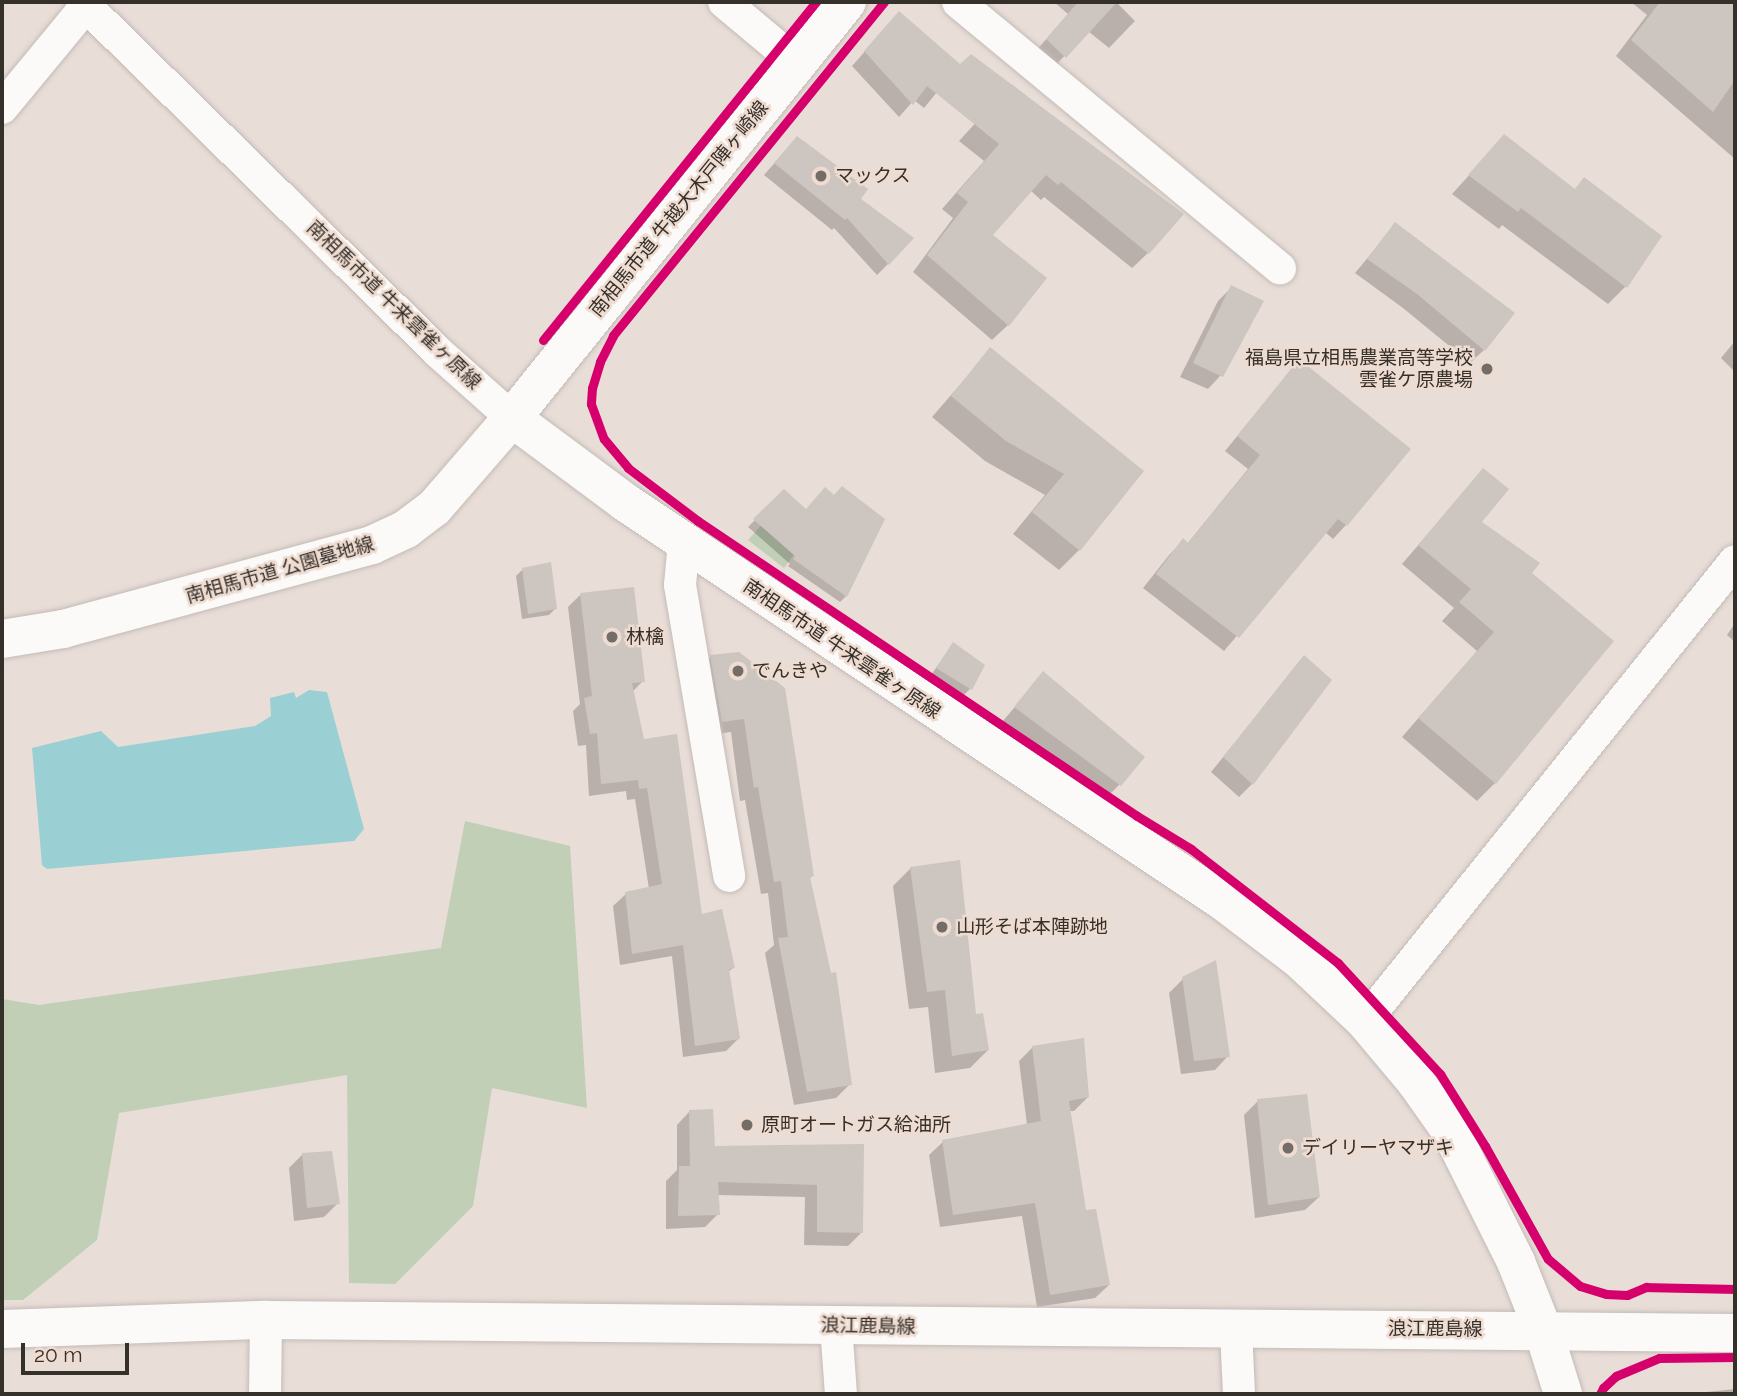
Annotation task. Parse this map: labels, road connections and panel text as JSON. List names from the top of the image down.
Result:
{
  "streets": {
    "street": [
      "南相馬市道 牛越大木戸陣ヶ崎線",
      "南相馬市道 牛来雲雀ヶ原線",
      "南相馬市道 公園墓地線",
      "浪江鹿島線"
    ]
  },
  "crossings": [
    ["南相馬市道 牛越大木戸陣ヶ崎線", "南相馬市道 牛来雲雀ヶ原線"],
    ["南相馬市道 牛越大木戸陣ヶ崎線", "南相馬市道 公園墓地線"],
    ["南相馬市道 牛来雲雀ヶ原線", "南相馬市道 公園墓地線"],
    ["南相馬市道 牛来雲雀ヶ原線", "浪江鹿島線"]
  ],
  "places": [
    "マックス",
    "福島県立相馬農業高等学校 雲雀ケ原農場",
    "林檎",
    "でんきや",
    "山形そば本陣跡地",
    "原町オートガス給油所",
    "デイリーヤマザキ"
  ],
  "scale_bar": "20 m"
}
